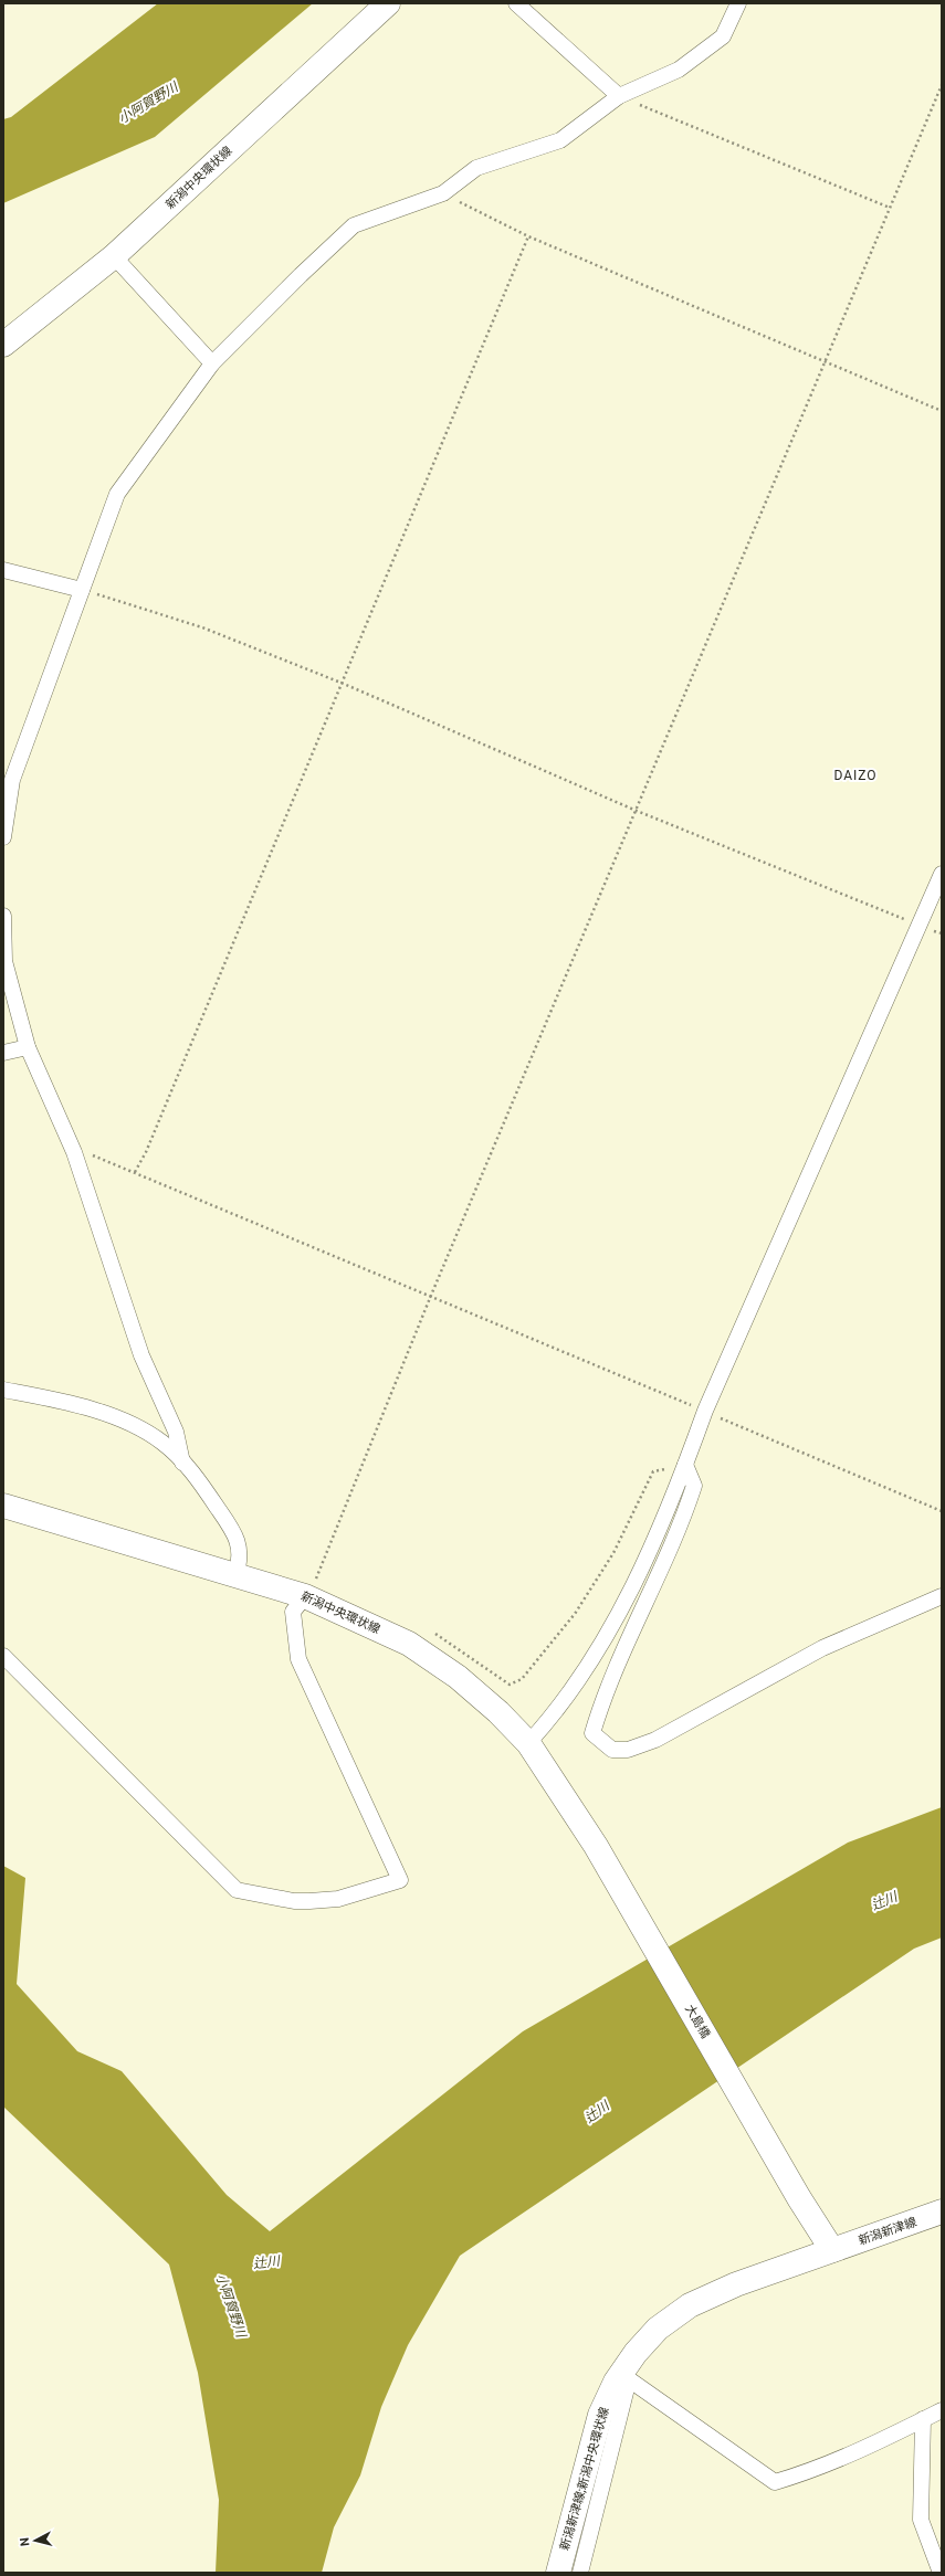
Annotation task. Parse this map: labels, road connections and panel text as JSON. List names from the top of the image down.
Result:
{
  "streets": {
    "main road": [
      "新潟中央環状線",
      "大島橋",
      "新潟新津線",
      "新潟新津線;新潟中央環状線"
    ]
  },
  "crossings": [
    ["新潟中央環状線", "大島橋"],
    ["大島橋", "新潟新津線"],
    ["大島橋", "新潟新津線;新潟中央環状線"],
    ["新潟新津線", "新潟新津線;新潟中央環状線"]
  ],
  "districts": ["DAIZO"],
  "water": ["小阿賀野川", "辻川"],
  "north": "left"
}
